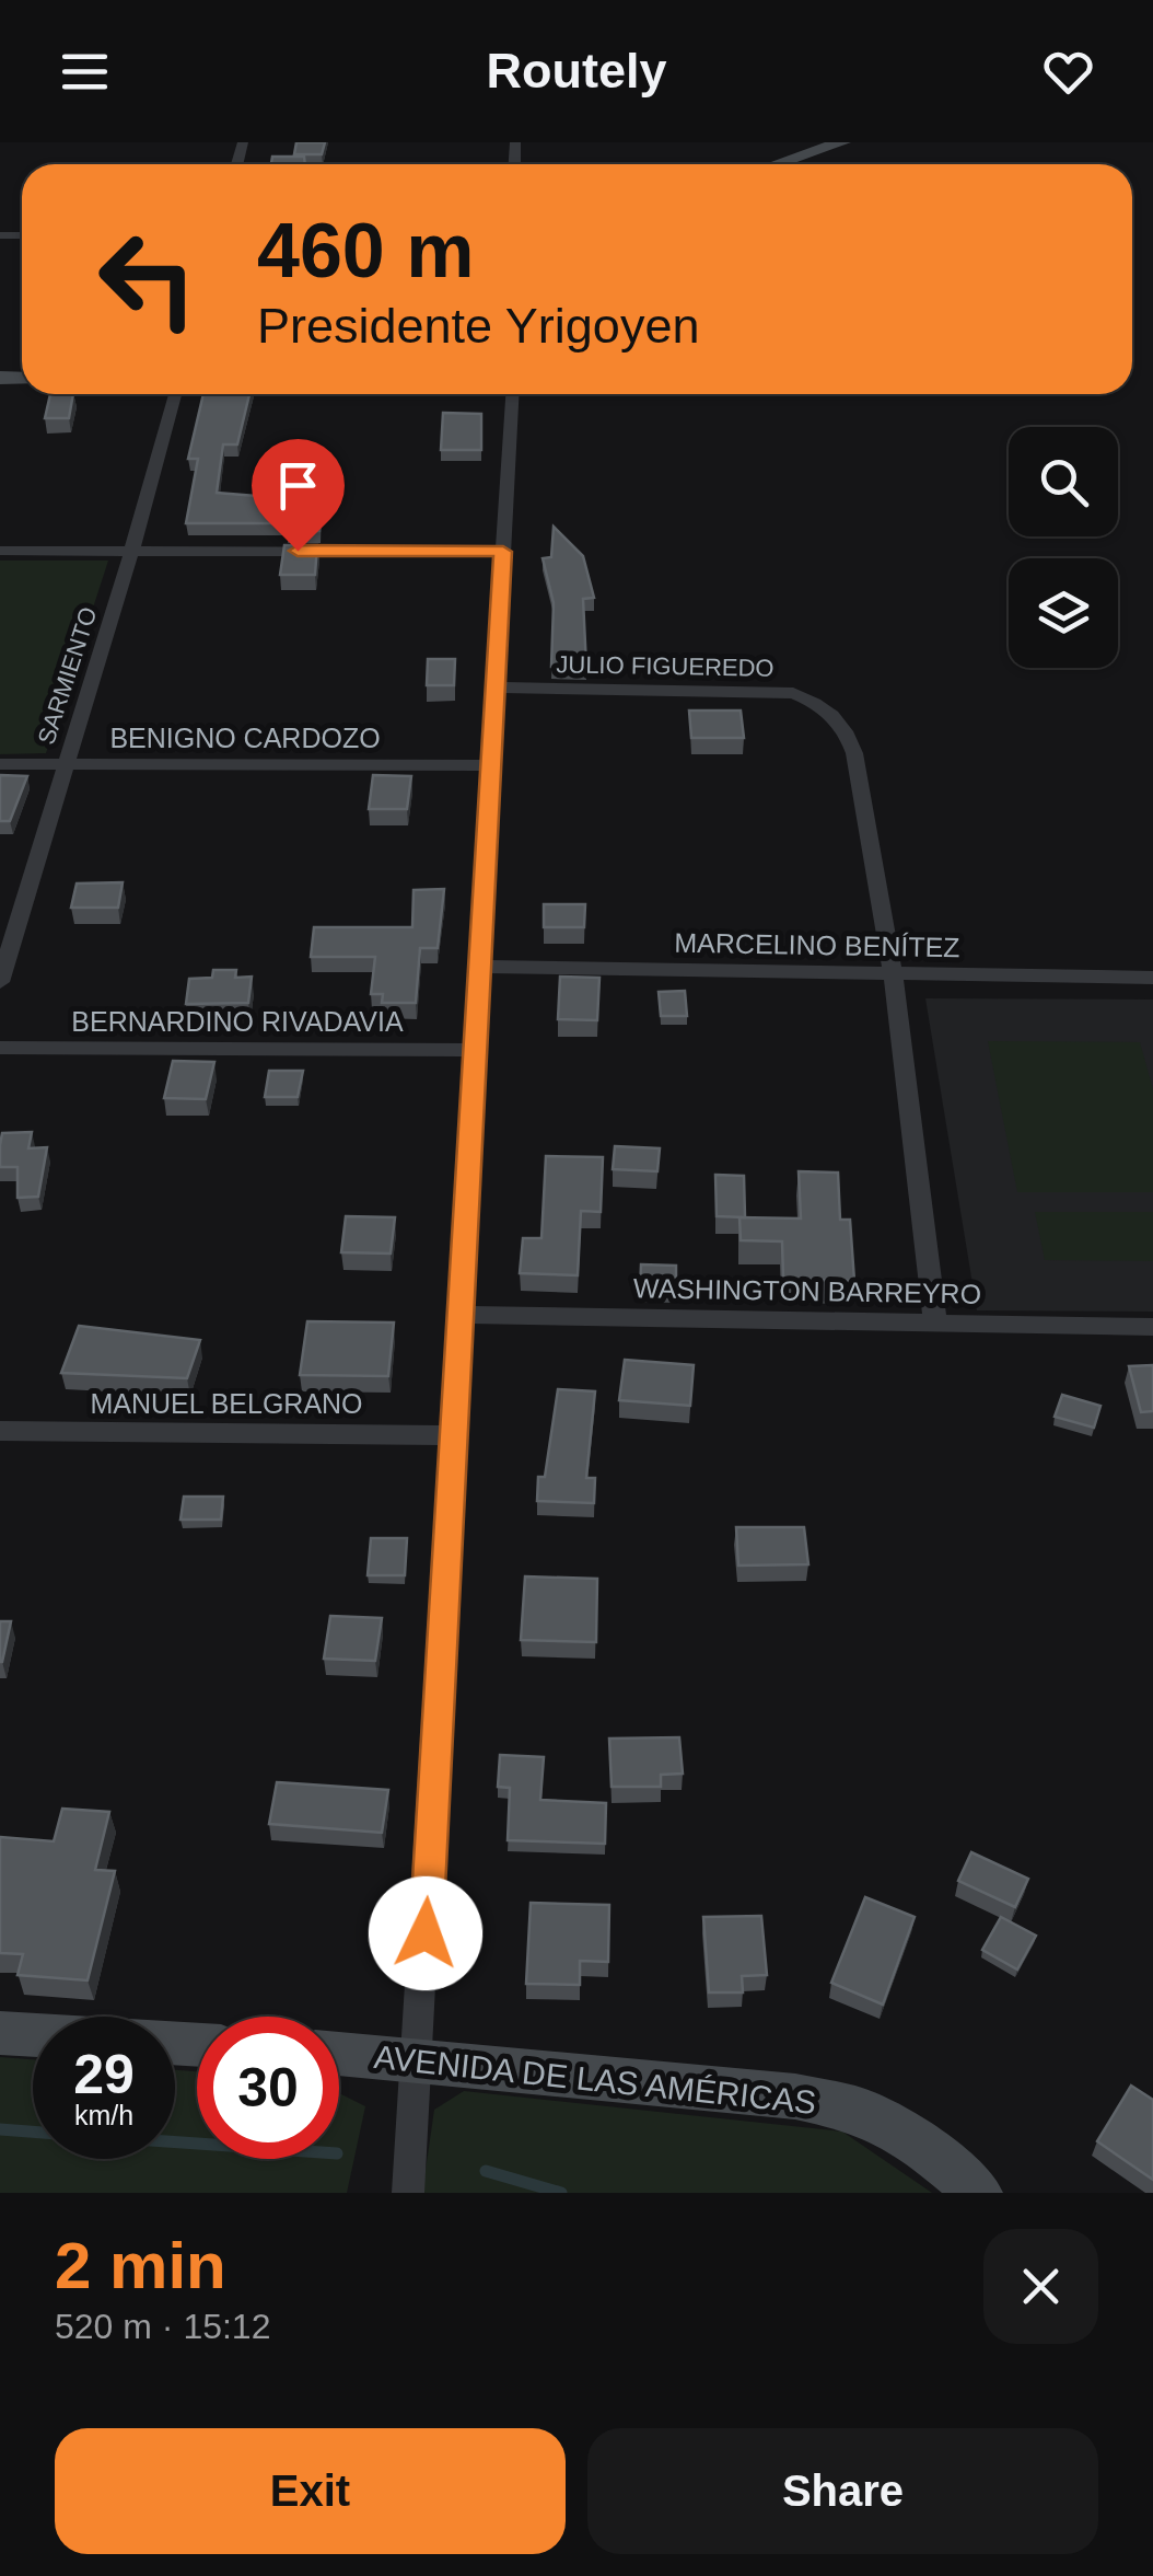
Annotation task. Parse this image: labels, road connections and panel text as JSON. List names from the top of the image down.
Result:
{
  "streets": {
    "main road": ["AVENIDA DE LAS AMÉRICAS"],
    "street": [
      "JULIO FIGUEREDO",
      "SARMIENTO",
      "BENIGNO CARDOZO",
      "MARCELINO BENÍTEZ",
      "BERNARDINO RIVADAVIA",
      "WASHINGTON BARREYRO",
      "MANUEL BELGRANO"
    ]
  },
  "crossings": [
    ["JULIO FIGUEREDO", "MARCELINO BENÍTEZ"],
    ["SARMIENTO", "BENIGNO CARDOZO"]
  ],
  "page": {
    "header": "Routely",
    "turn": ["460 m", "Presidente Yrigoyen"],
    "speed": "29 km/h",
    "limit": "30",
    "heading": ["2 min", "520 m · 15:12"],
    "buttons": ["Exit", "Share"]
  }
}
